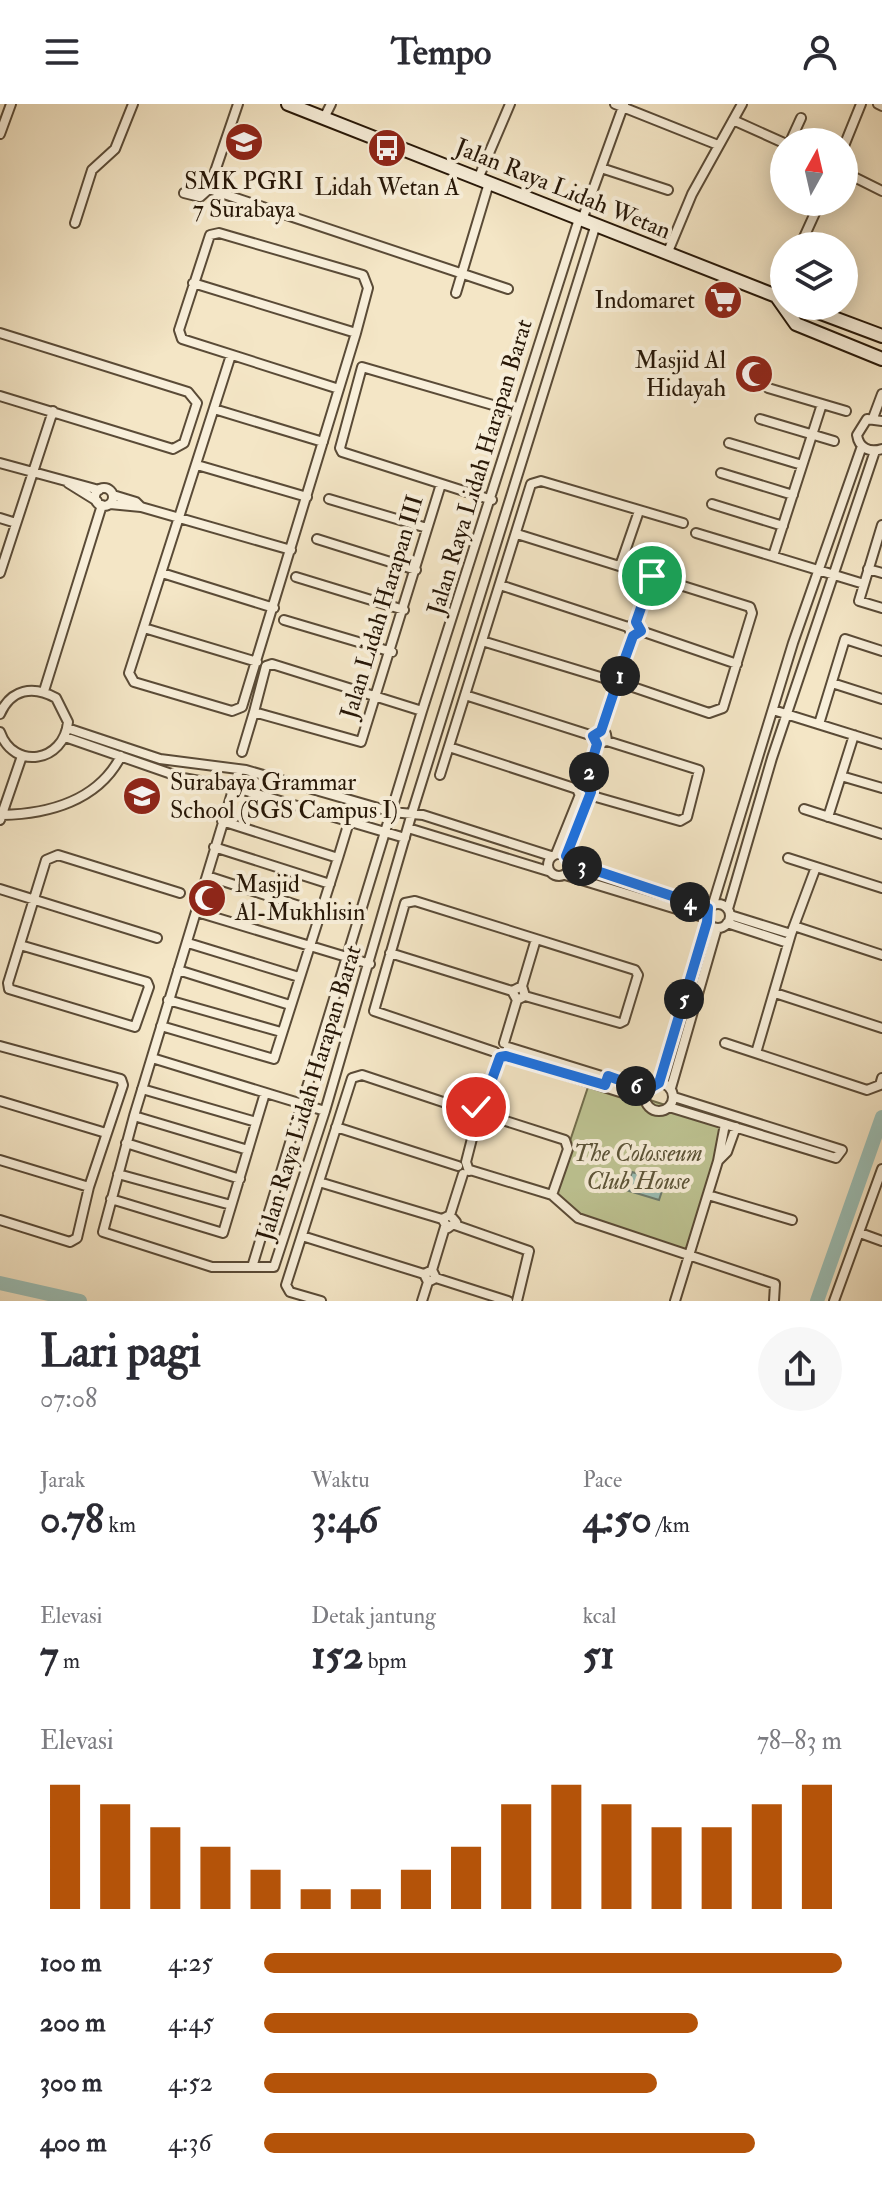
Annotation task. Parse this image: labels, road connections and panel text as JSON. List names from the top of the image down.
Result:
{
  "streets": {
    "main road": ["Jalan Raya Lidah Wetan"],
    "street": ["Jalan Raya Lidah Harapan Barat", "Jalan Lidah Harapan III"]
  },
  "crossings": [
    ["Jalan Raya Lidah Wetan", "Jalan Raya Lidah Harapan Barat"]
  ],
  "parks": ["The Colosseum Club House"],
  "places": {
    "school or university": ["SMK PGRI 7 Surabaya", "Surabaya Grammar School (SGS Campus I)"],
    "bus stop": ["Lidah Wetan A"],
    "supermarket": ["Indomaret"],
    "mosque": ["Masjid Al Hidayah", "Masjid Al-Mukhlisin"]
  },
  "north": "top",
  "page": {
    "header": "Tempo",
    "pins": [
      "1",
      "2",
      "3",
      "4",
      "5",
      "6"
    ],
    "heading": ["Lari pagi", "07:08"],
    "stats": [
      ["Jarak", "0.78 km"],
      ["Waktu", "3:46"],
      ["Pace", "4:50 /km"],
      ["Elevasi", "7 m"],
      ["Detak jantung", "152 bpm"],
      ["kcal", "51"]
    ],
    "chart": ["Elevasi", "78–83 m"],
    "list": [
      {
        "name": "100 m",
        "note": "4:25"
      },
      {
        "name": "200 m",
        "note": "4:45"
      },
      {
        "name": "300 m",
        "note": "4:52"
      },
      {
        "name": "400 m",
        "note": "4:36"
      }
    ]
  }
}
